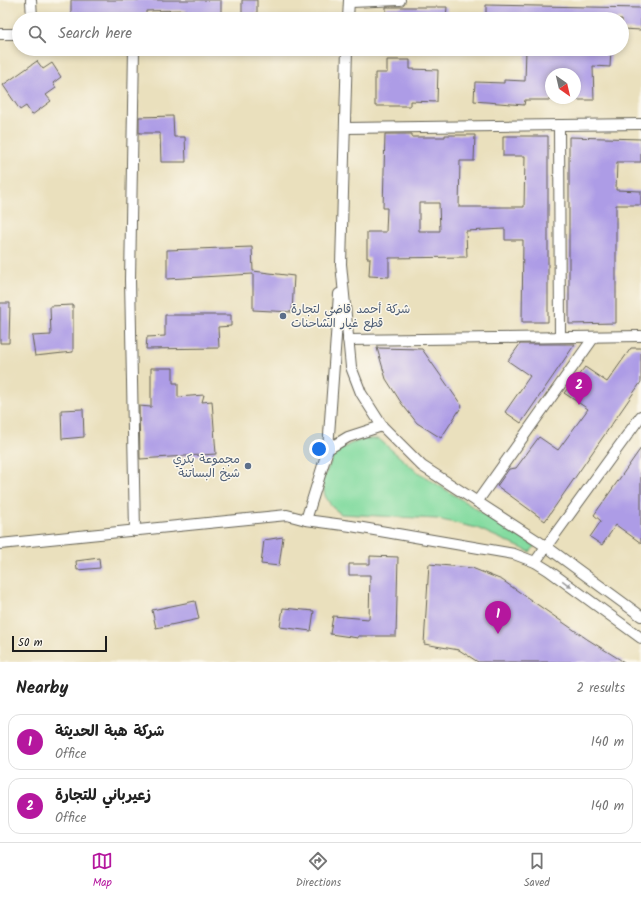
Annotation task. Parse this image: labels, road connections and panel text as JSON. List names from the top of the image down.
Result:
{
  "places": ["شركة أحمد قاضي لتجارة قطع غيار الشاحنات", "مجموعة بكري شيخ البساتنة"],
  "scale_bar": "50 m",
  "north": "bottom right",
  "page": {
    "search": "Search here",
    "pins": ["2", "1"],
    "scale": "50 m",
    "heading": ["Nearby", "2 results"],
    "list": [
      {
        "mark": "1",
        "name": "شركة هبة الحديثة",
        "note": "Office",
        "value": "140 m"
      },
      {
        "mark": "2",
        "name": "زعيرباني للتجارة",
        "note": "Office",
        "value": "140 m"
      }
    ],
    "nav": ["Map", "Directions", "Saved"]
  }
}
